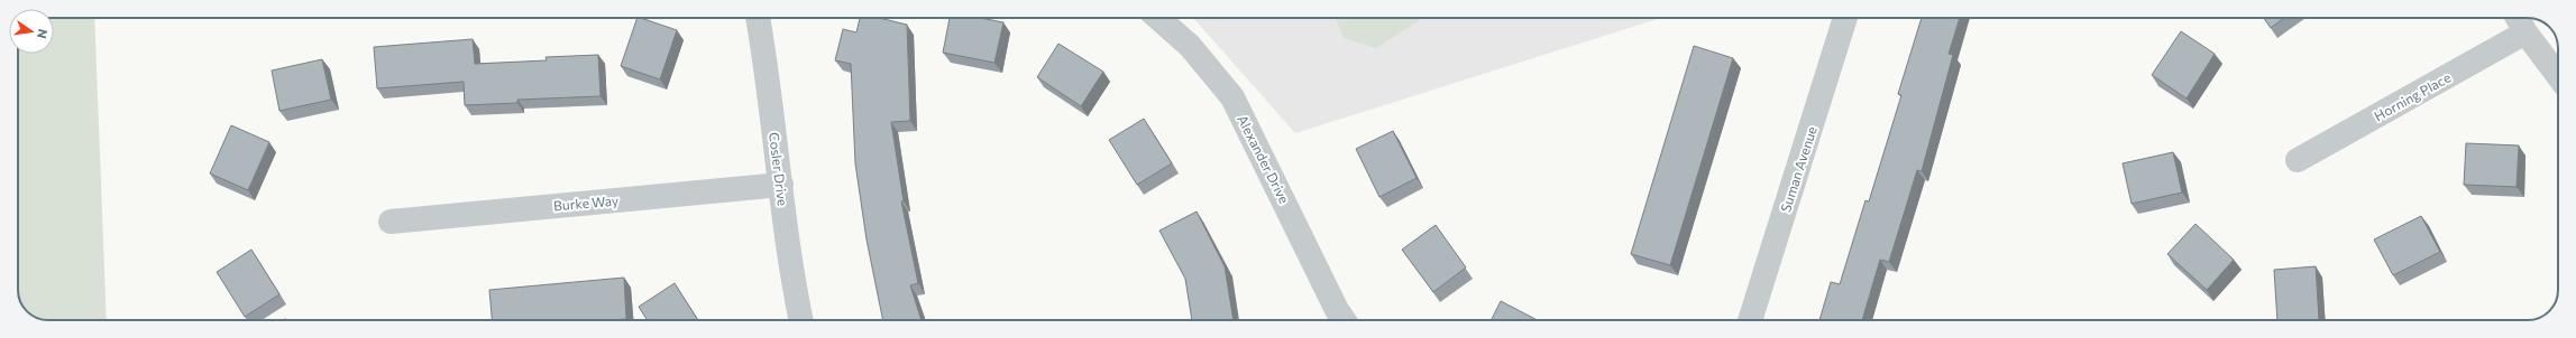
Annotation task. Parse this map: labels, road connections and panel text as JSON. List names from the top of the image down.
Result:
{
  "streets": {
    "street": [
      "Horning Place",
      "Alexander Drive",
      "Cosler Drive",
      "Suman Avenue",
      "Burke Way"
    ]
  },
  "crossings": [
    ["Cosler Drive", "Burke Way"]
  ],
  "north": "right"
}
